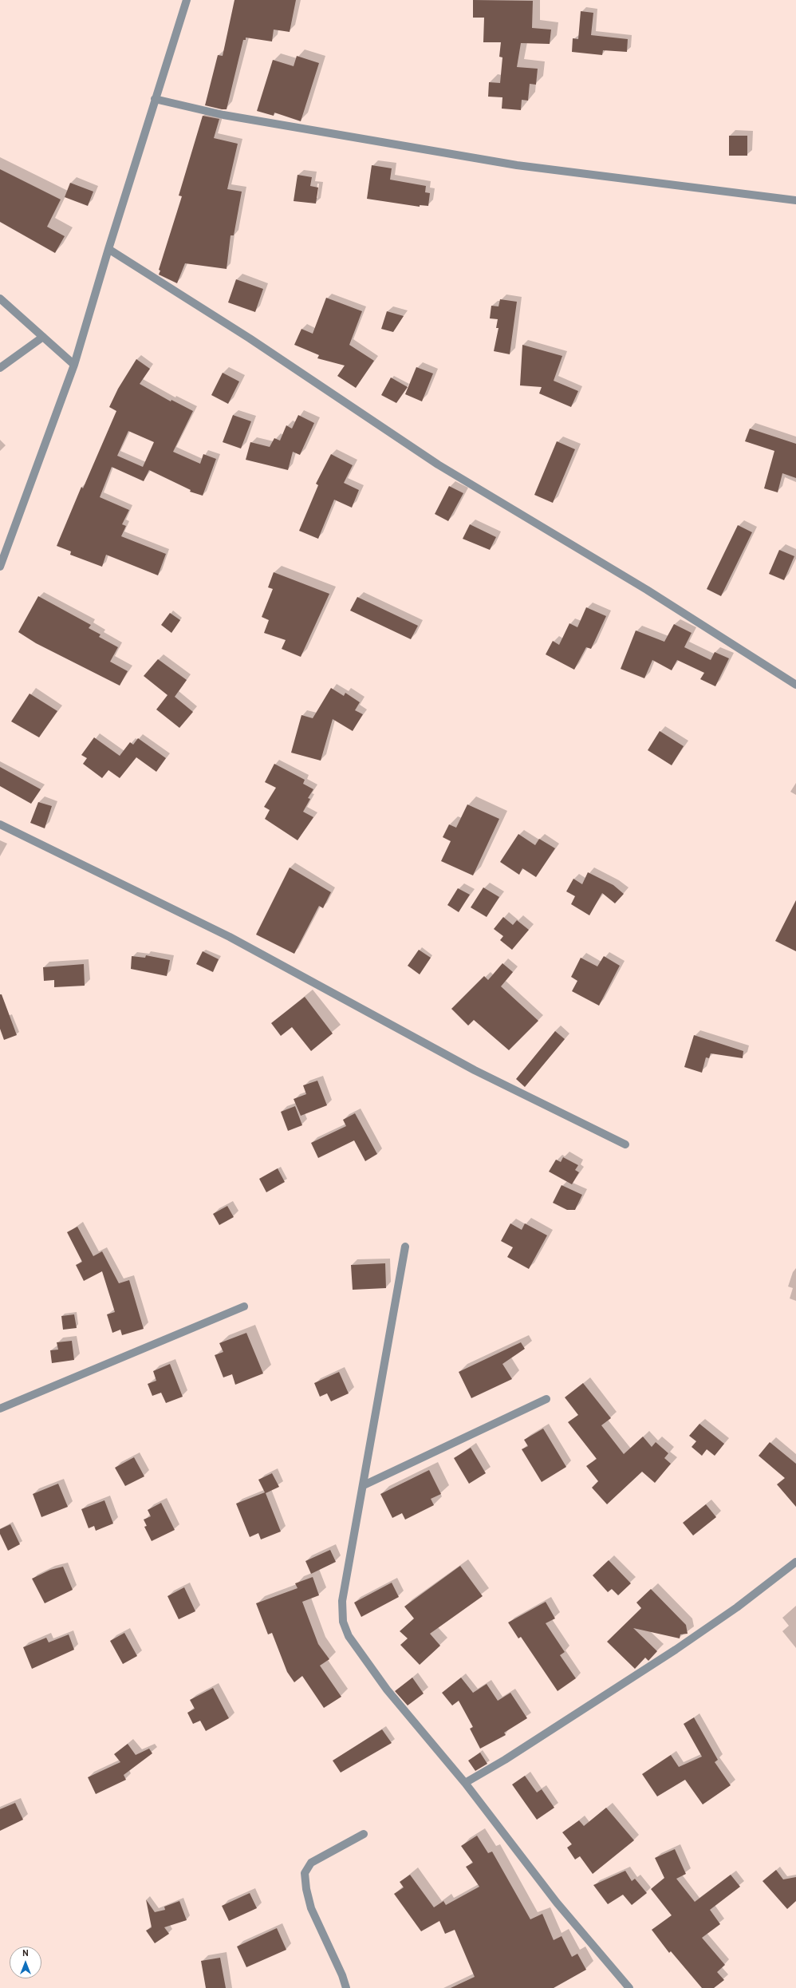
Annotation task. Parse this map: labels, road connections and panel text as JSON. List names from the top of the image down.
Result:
{
  "north": "top"
}
